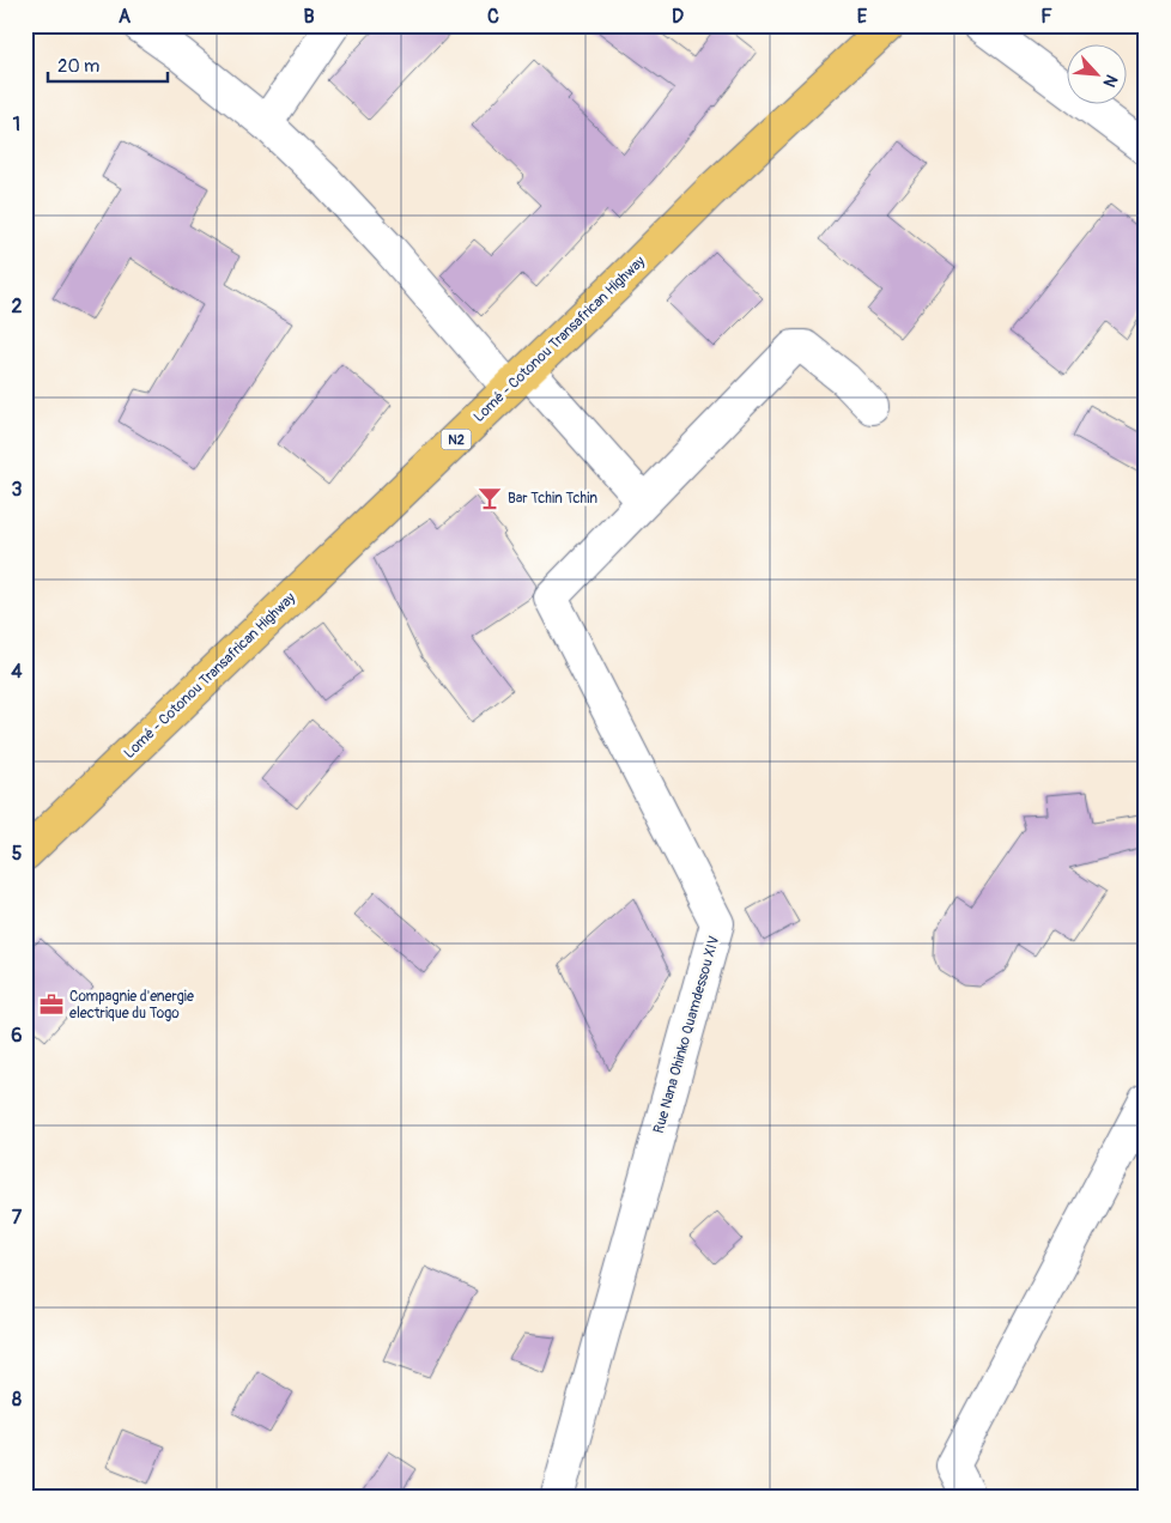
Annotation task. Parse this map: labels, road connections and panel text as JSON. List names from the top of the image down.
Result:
{
  "streets": {
    "highway": ["Lomé - Cotonou Transafrican Highway", "N2"],
    "street": ["Rue Nana Ohinko Quamdessou XIV"]
  },
  "places": {
    "bar": ["Bar Tchin Tchin"],
    "office": ["Compagnie d'energie electrique du Togo"]
  },
  "scale_bar": "20 m",
  "north": "bottom right",
  "grid": {
    "columns": [
      "A",
      "B",
      "C",
      "D",
      "E",
      "F"
    ],
    "rows": [
      "1",
      "2",
      "3",
      "4",
      "5",
      "6",
      "7",
      "8"
    ]
  }
}
